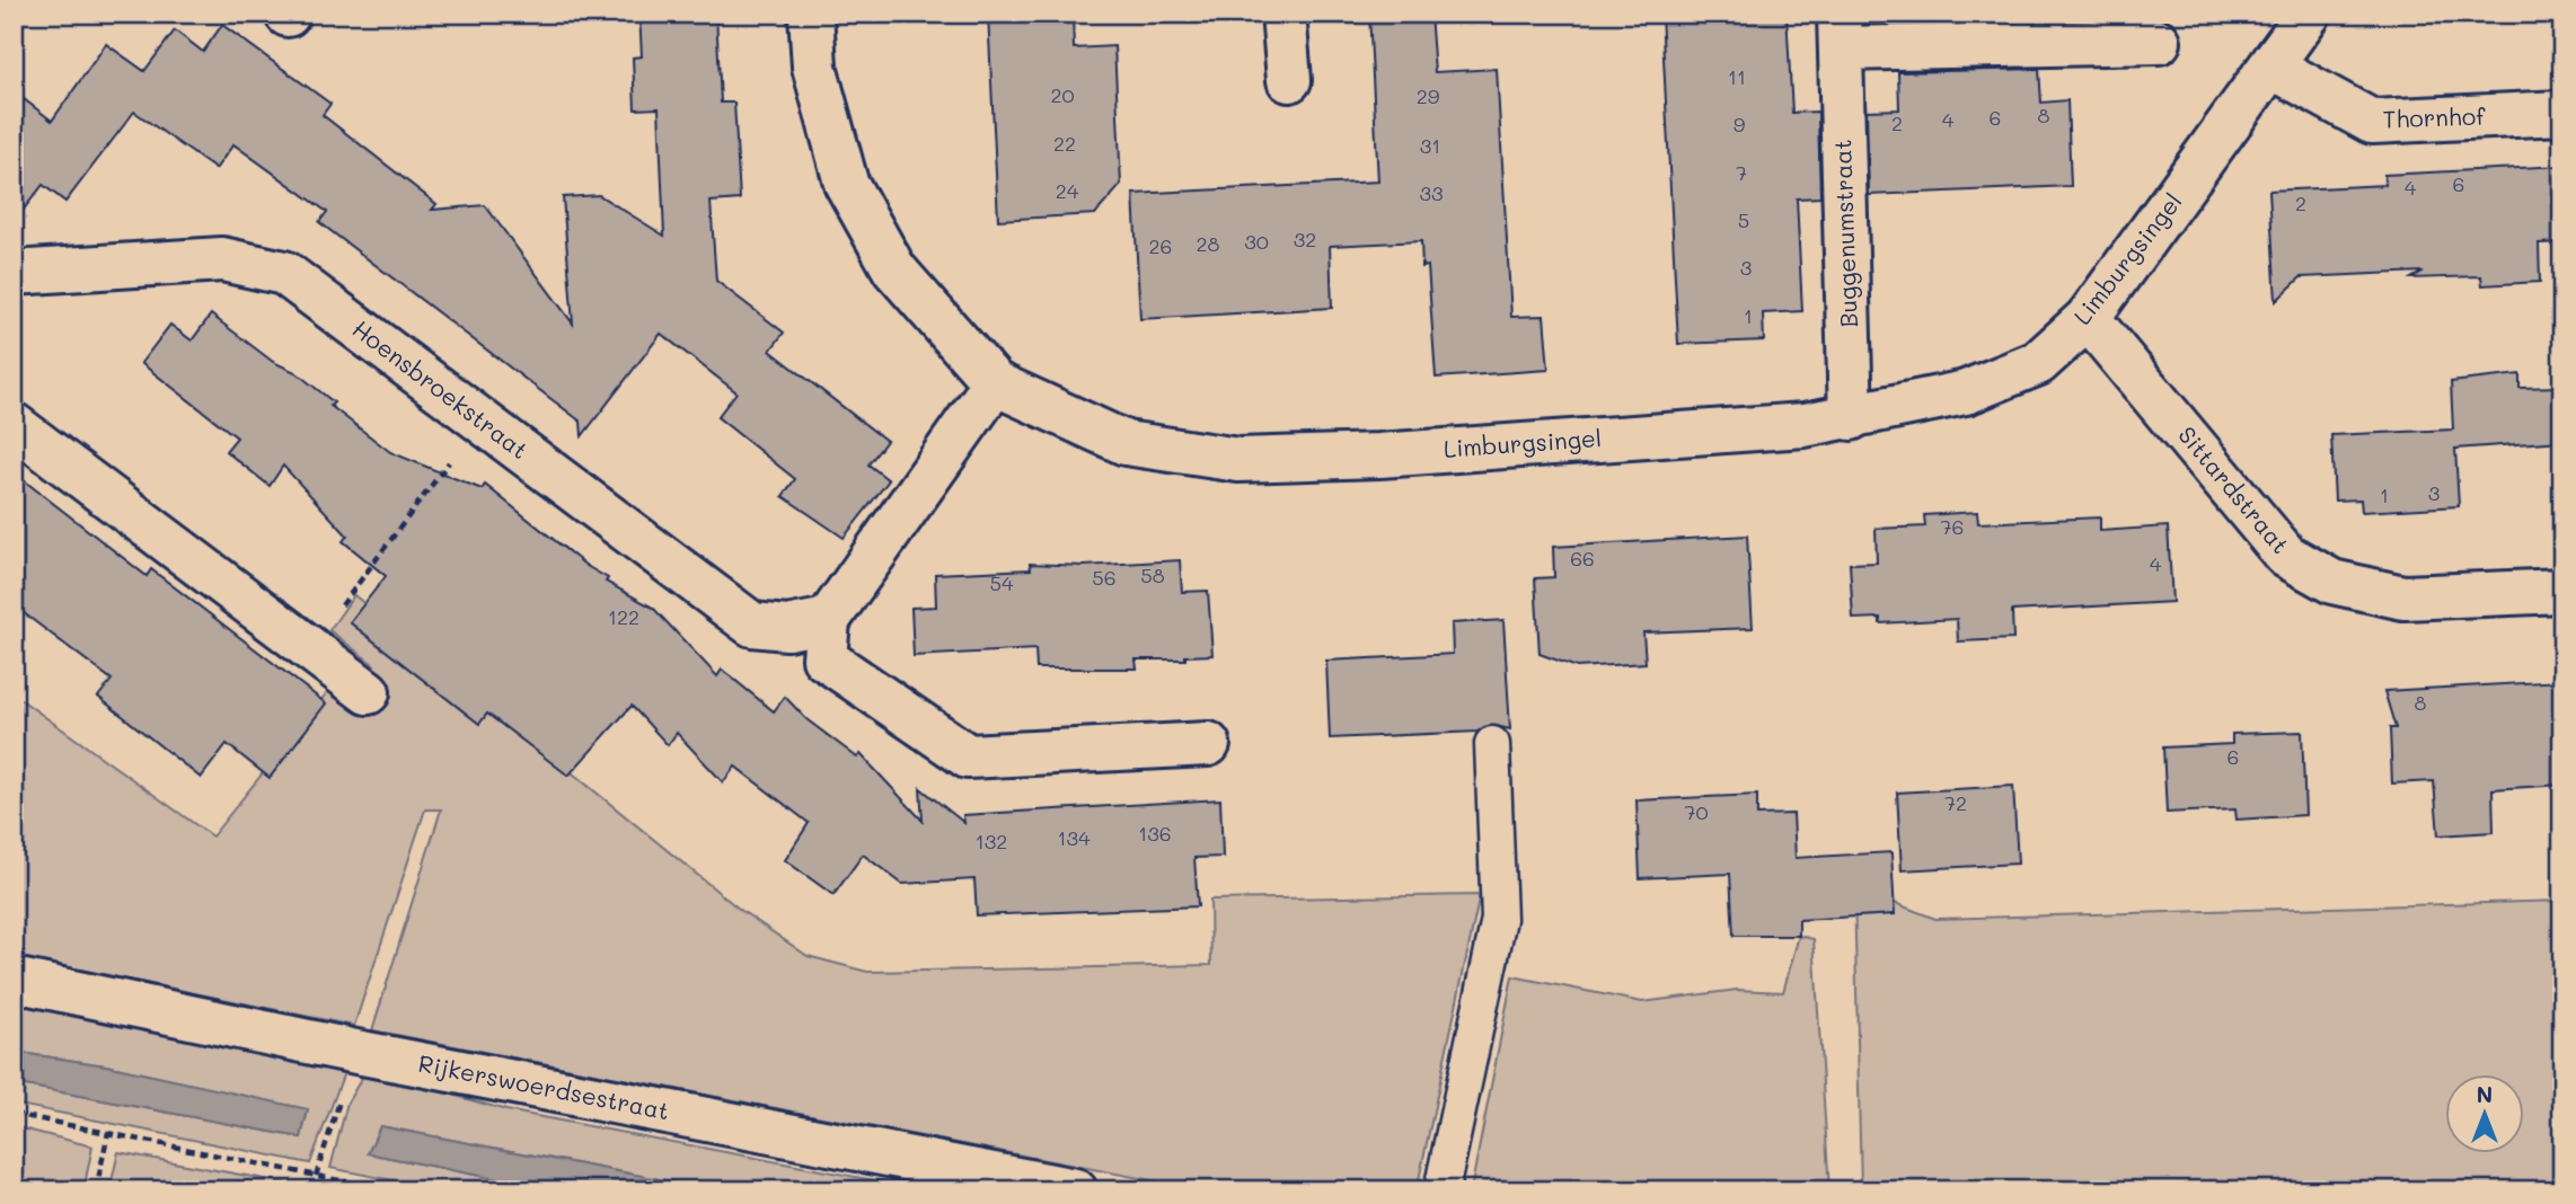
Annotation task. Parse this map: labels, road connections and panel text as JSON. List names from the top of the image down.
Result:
{
  "streets": {
    "street": [
      "Thornhof",
      "Buggenumstraat",
      "Limburgsingel",
      "Hoensbroekstraat",
      "Sittardstraat",
      "Rijkerswoerdsestraat"
    ]
  },
  "crossings": [
    ["Thornhof", "Limburgsingel"],
    ["Buggenumstraat", "Limburgsingel"],
    ["Limburgsingel", "Sittardstraat"]
  ],
  "house_numbers": [
    "11",
    "20",
    "29",
    "8",
    "6",
    "4",
    "2",
    "9",
    "22",
    "31",
    "7",
    "6",
    "4",
    "24",
    "33",
    "2",
    "5",
    "32",
    "30",
    "28",
    "26",
    "3",
    "1",
    "3",
    "1",
    "76",
    "66",
    "4",
    "58",
    "56",
    "54",
    "122",
    "8",
    "6",
    "72",
    "70",
    "136",
    "134",
    "132"
  ],
  "north": "top"
}
